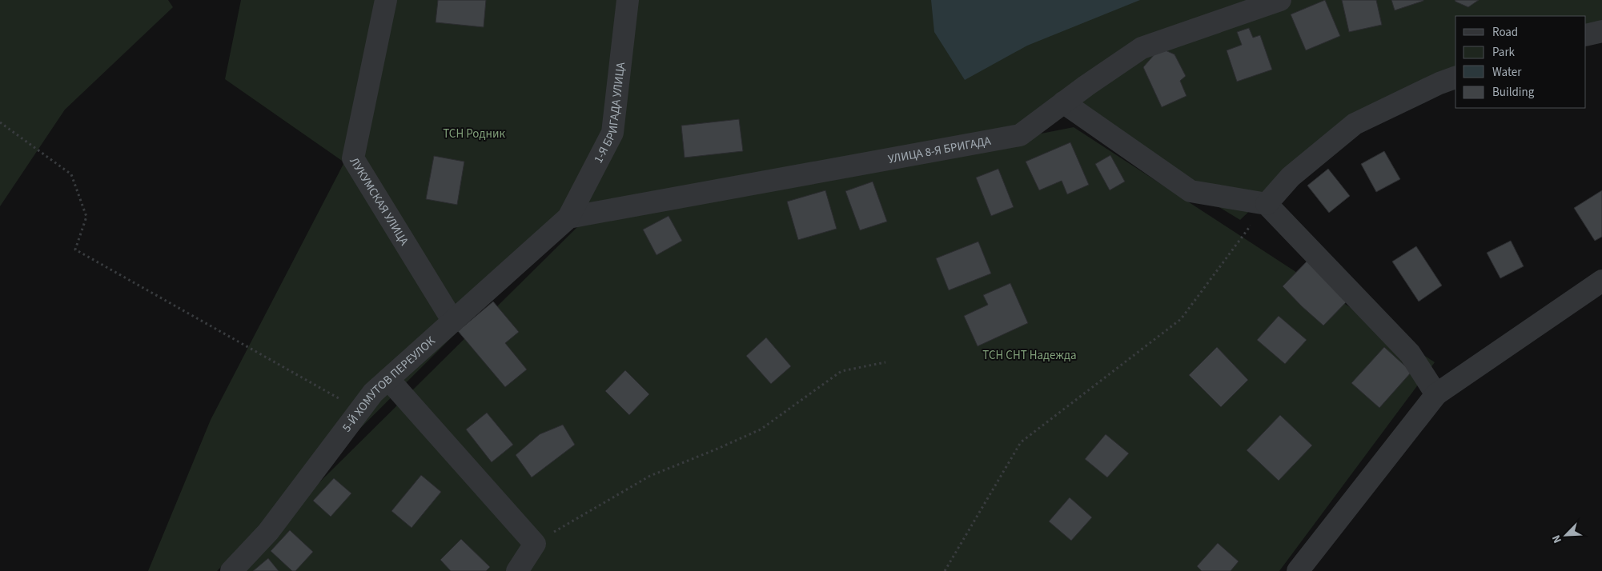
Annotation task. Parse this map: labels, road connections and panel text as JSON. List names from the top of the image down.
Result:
{
  "streets": {
    "street": [
      "1-Я БРИГАДА УЛИЦА",
      "УЛИЦА 8-Я БРИГАДА",
      "ЛУКУМСКАЯ УЛИЦА",
      "5-Й ХОМУТОВ ПЕРЕУЛОК"
    ]
  },
  "crossings": [
    ["1-Я БРИГАДА УЛИЦА", "УЛИЦА 8-Я БРИГАДА"],
    ["1-Я БРИГАДА УЛИЦА", "5-Й ХОМУТОВ ПЕРЕУЛОК"],
    ["УЛИЦА 8-Я БРИГАДА", "5-Й ХОМУТОВ ПЕРЕУЛОК"],
    ["ЛУКУМСКАЯ УЛИЦА", "5-Й ХОМУТОВ ПЕРЕУЛОК"]
  ],
  "parks": ["ТСН Родник", "ТСН СНТ Надежда"],
  "legend": [
    "Road",
    "Park",
    "Water",
    "Building"
  ],
  "north": "bottom left"
}
